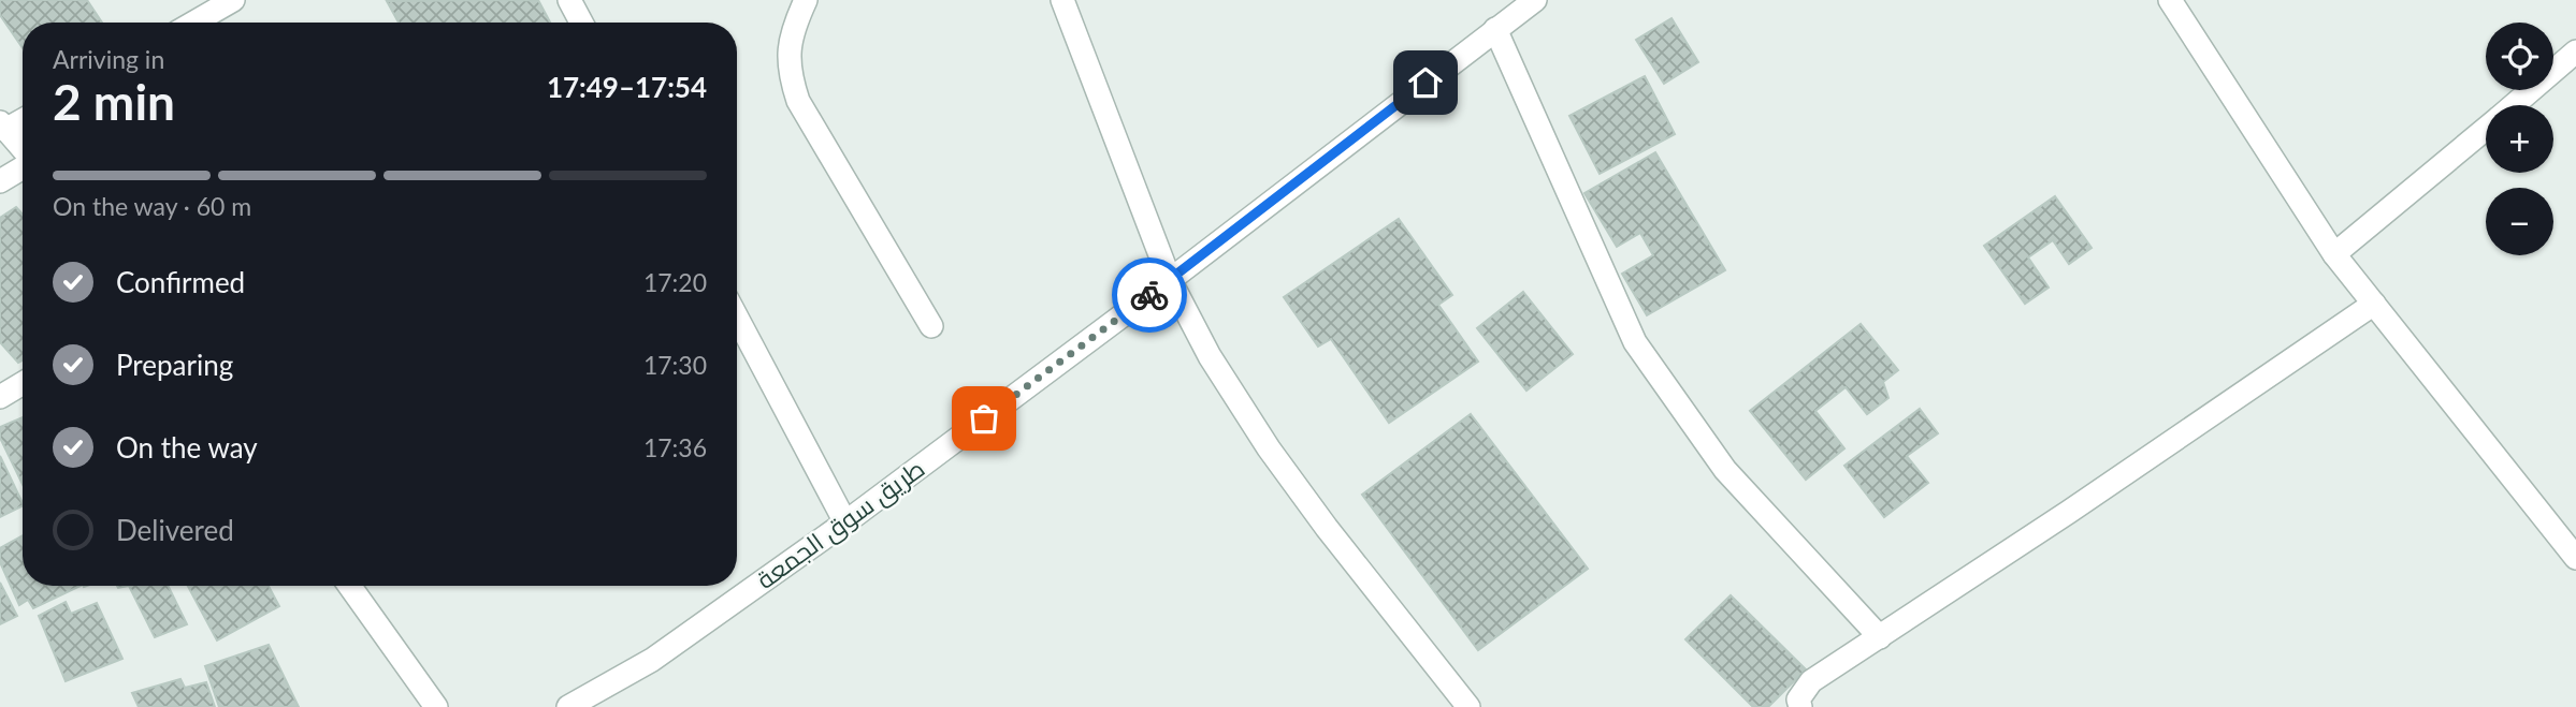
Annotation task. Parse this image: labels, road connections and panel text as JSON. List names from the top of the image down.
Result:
{
  "streets": {
    "street": ["طريق سوق الجمعة"]
  },
  "page": {
    "map_buttons": ["+", "−"],
    "heading": ["2 min", "Arriving in", "17:49–17:54"],
    "bar": "On the way · 60 m",
    "list": [
      ["Confirmed", "17:20"],
      ["Preparing", "17:30"],
      ["On the way", "17:36"],
      "Delivered"
    ]
  }
}
